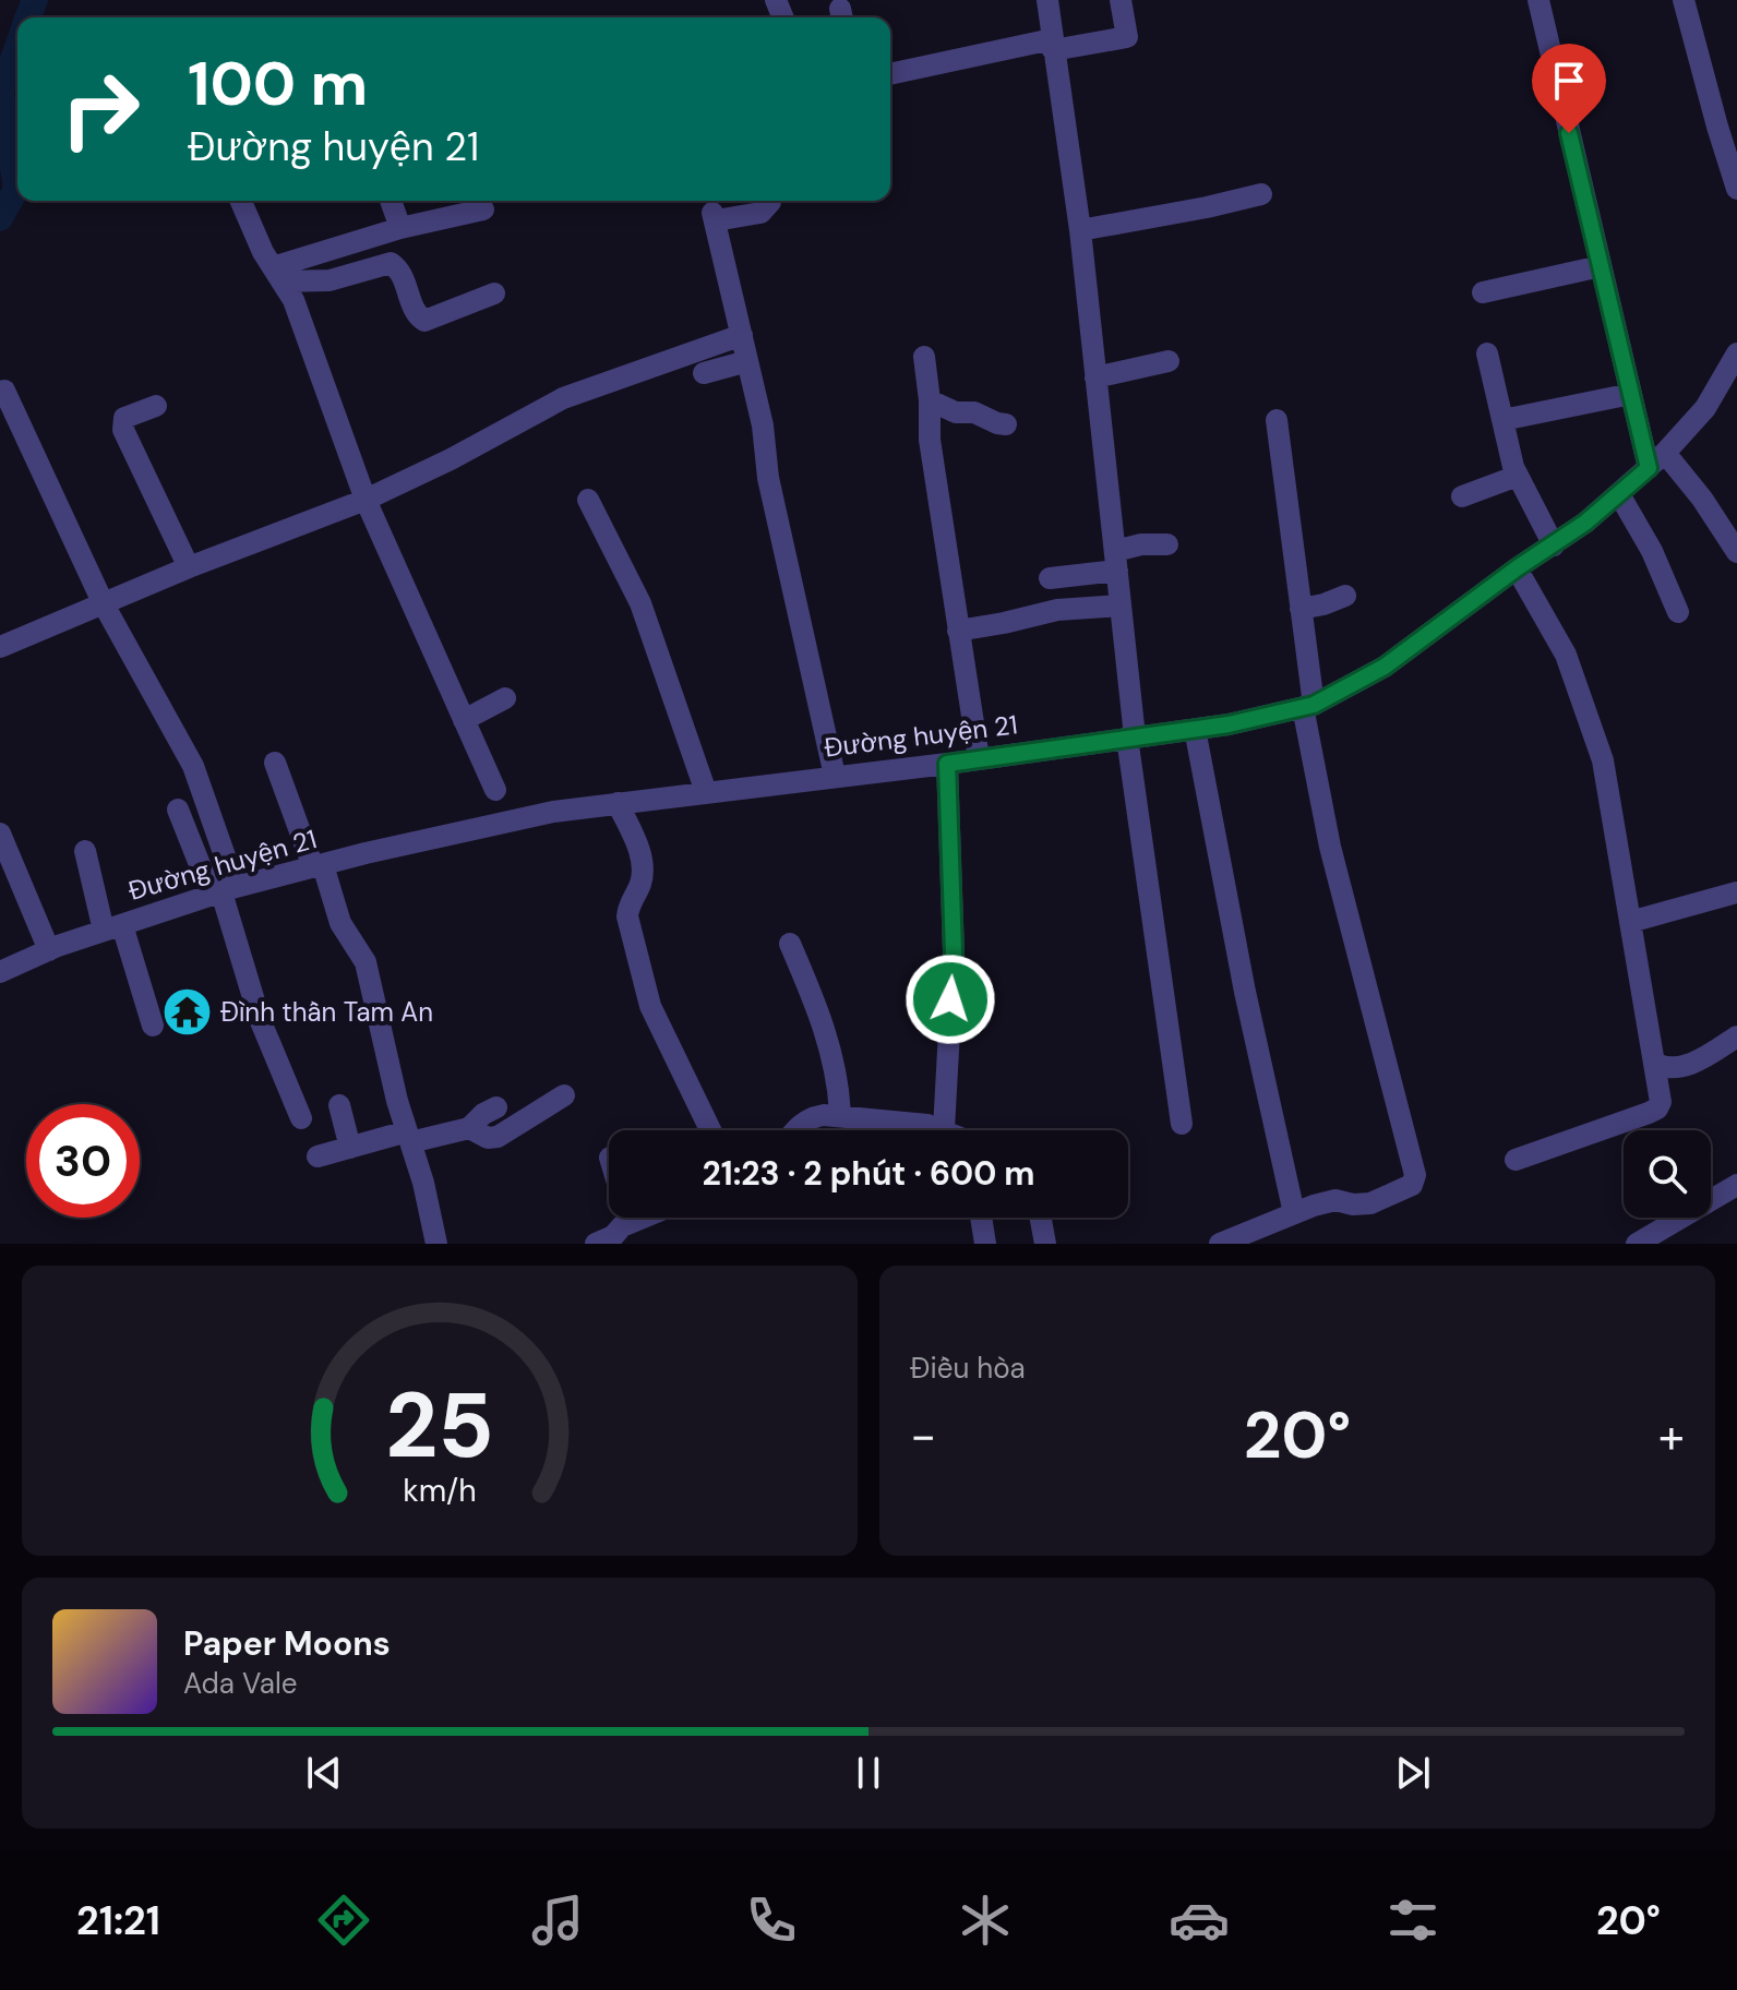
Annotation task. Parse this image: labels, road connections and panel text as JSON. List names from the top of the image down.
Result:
{
  "streets": {
    "street": ["Đường huyện 21"]
  },
  "places": {
    "temple": ["Đình thần Tam An"]
  },
  "page": {
    "turn": ["100 m", "Đường huyện 21"],
    "limit": "30",
    "trip": "21:23 · 2 phút · 600 m",
    "tile": "Điều hòa",
    "heat": ["−", "20°", "+"],
    "song": ["Paper Moons", "Ada Vale"],
    "tabs": ["21:21", "20°"],
    "gauge": ["25", "km/h"]
  }
}
